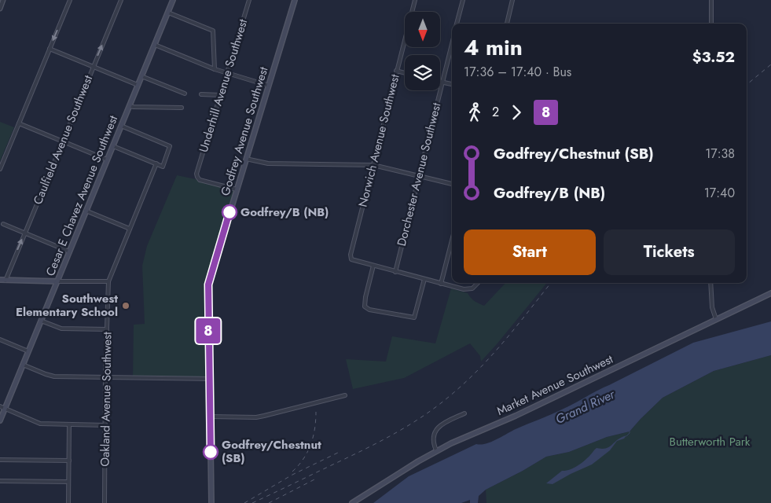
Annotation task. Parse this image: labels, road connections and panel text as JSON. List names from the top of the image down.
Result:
{
  "streets": {
    "main road": ["Godfrey Avenue Southwest", "Cesar E Chavez Avenue Southwest", "Market Avenue Southwest"],
    "street": [
      "Underhill Avenue Southwest",
      "Caulfield Avenue Southwest",
      "Norwich Avenue Southwest",
      "Dorchester Avenue Southwest",
      "Oakland Avenue Southwest"
    ]
  },
  "crossings": [
    ["Underhill Avenue Southwest", "Godfrey Avenue Southwest"]
  ],
  "one_way": ["Caulfield Avenue Southwest"],
  "water": ["Grand River"],
  "parks": ["Butterworth Park"],
  "places": ["Godfrey/B (NB)", "Southwest Elementary School", "Godfrey/Chestnut (SB)"],
  "lines": ["bus line 8"],
  "north": "bottom",
  "page": {
    "on_map": "8",
    "heading": ["4 min", "17:36 – 17:40 · Bus", "$3.52"],
    "legs": ["2", "8"],
    "list": [
      {
        "name": "Godfrey/Chestnut (SB)",
        "value": "17:38"
      },
      {
        "name": "Godfrey/B (NB)",
        "value": "17:40"
      }
    ],
    "buttons": ["Start", "Tickets"]
  }
}
